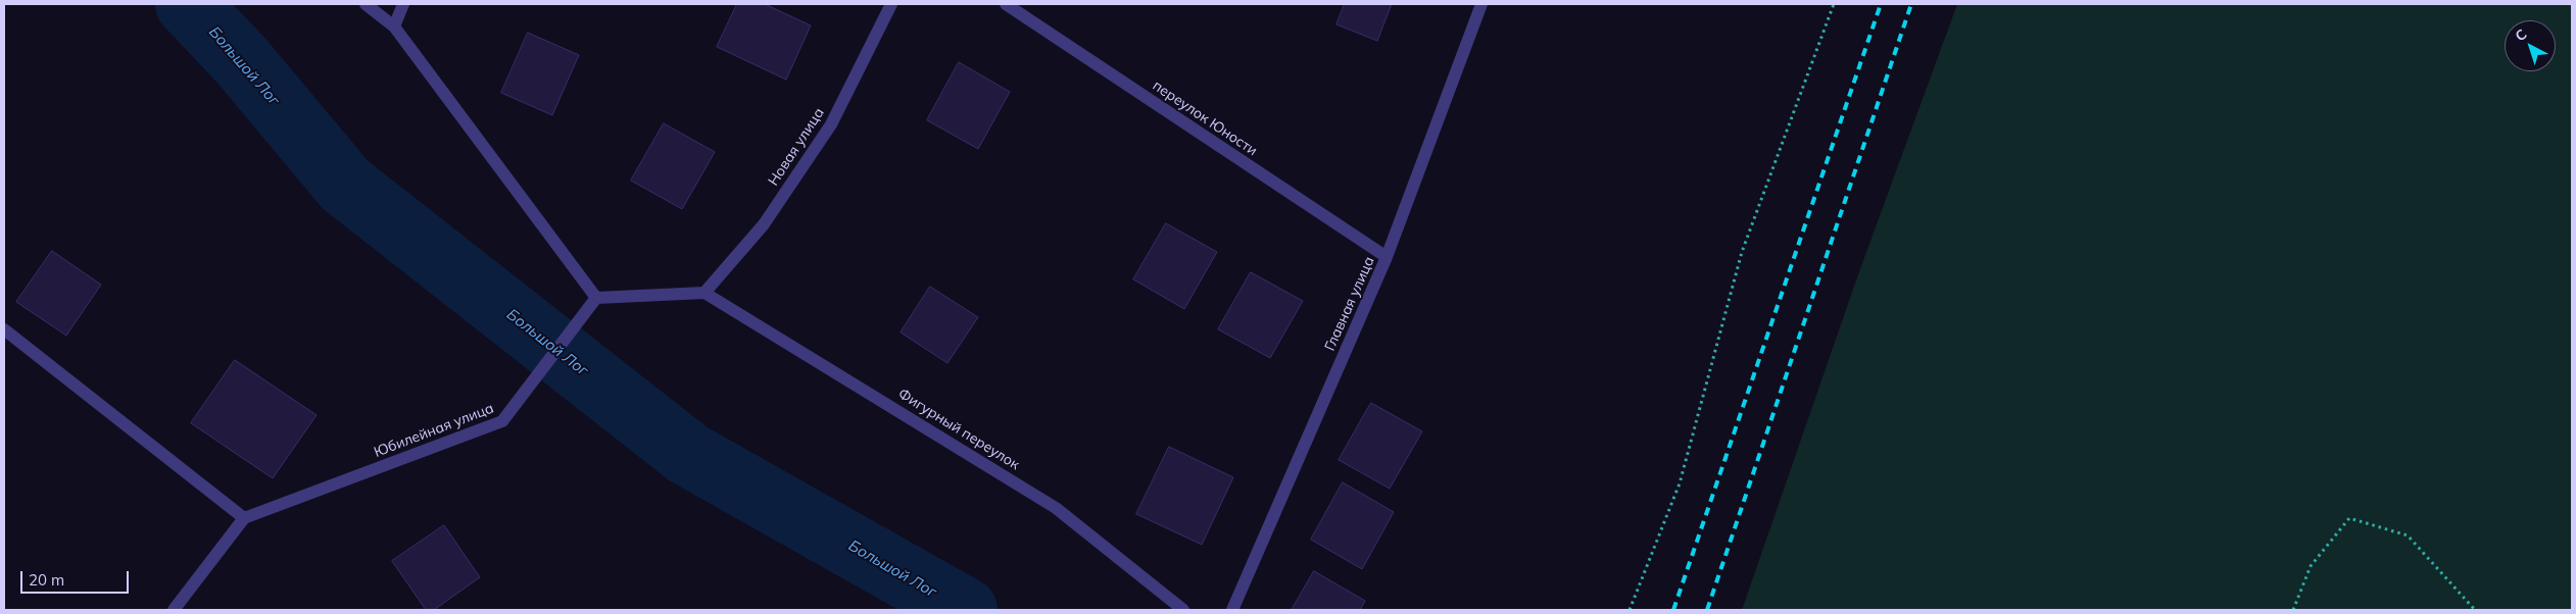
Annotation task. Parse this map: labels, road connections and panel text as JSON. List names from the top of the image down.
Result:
{
  "streets": {
    "street": [
      "переулок Юности",
      "Новая улица",
      "Главная улица",
      "Фигурный переулок",
      "Юбилейная улица"
    ]
  },
  "crossings": [
    ["переулок Юности", "Главная улица"],
    ["Новая улица", "Фигурный переулок"]
  ],
  "water": ["Большой Лог"],
  "scale_bar": "20 m",
  "north": "top left"
}
